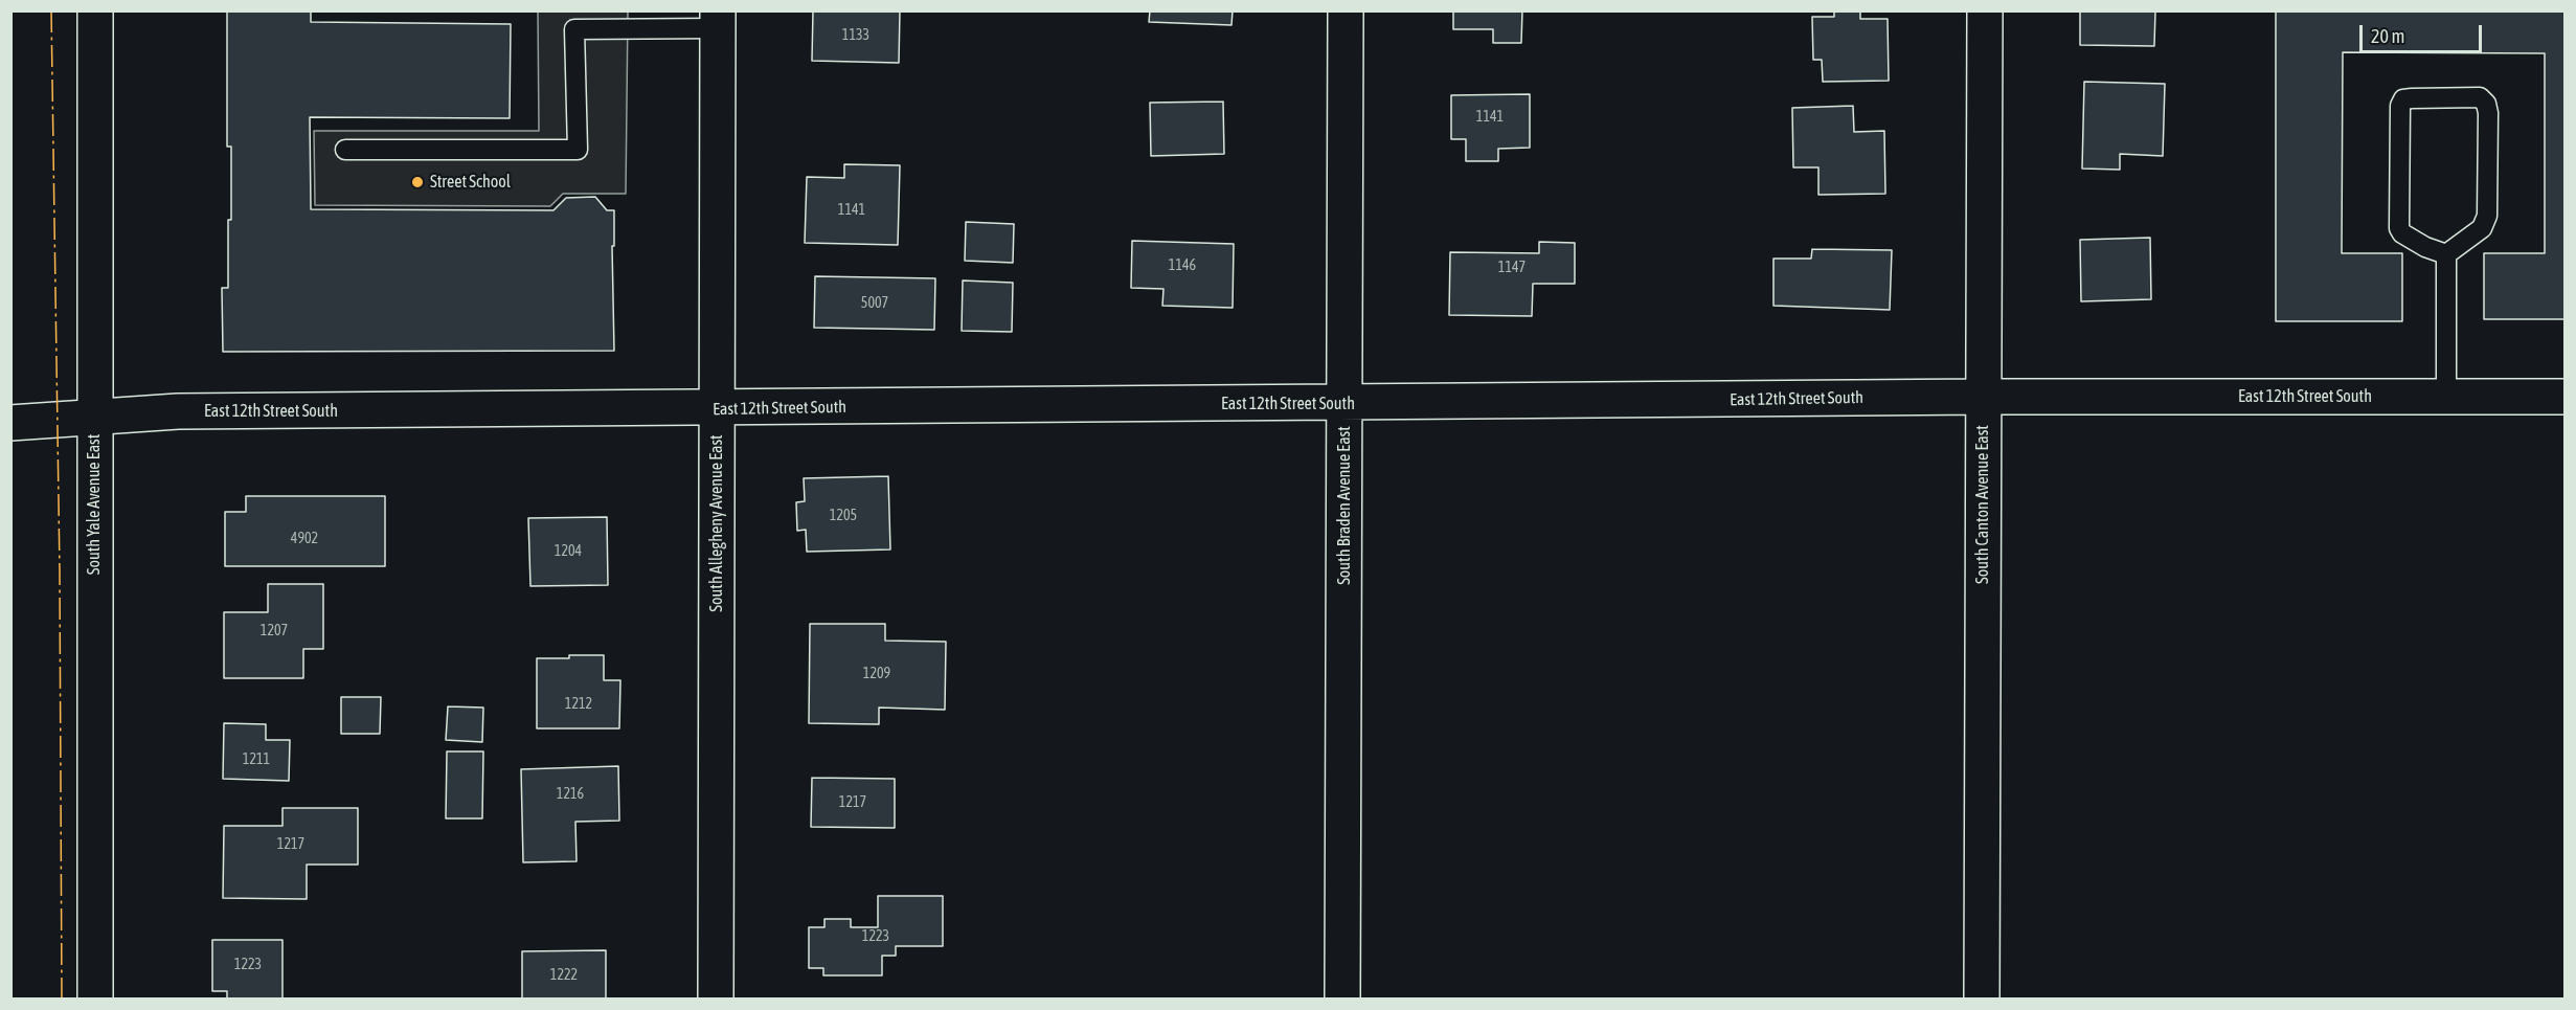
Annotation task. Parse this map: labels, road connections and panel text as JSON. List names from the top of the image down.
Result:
{
  "streets": {
    "street": [
      "East 12th Street South",
      "South Yale Avenue East",
      "South Canton Avenue East",
      "South Braden Avenue East",
      "South Allegheny Avenue East"
    ]
  },
  "crossings": [
    ["East 12th Street South", "South Yale Avenue East"],
    ["East 12th Street South", "South Canton Avenue East"],
    ["East 12th Street South", "South Braden Avenue East"],
    ["East 12th Street South", "South Allegheny Avenue East"]
  ],
  "places": ["Street School"],
  "house_numbers": [
    "1133",
    "1141",
    "1141",
    "1146",
    "1147",
    "5007",
    "1205",
    "4902",
    "1204",
    "1207",
    "1209",
    "1212",
    "1211",
    "1216",
    "1217",
    "1217",
    "1223",
    "1223",
    "1222"
  ],
  "scale_bar": "20 m"
}
